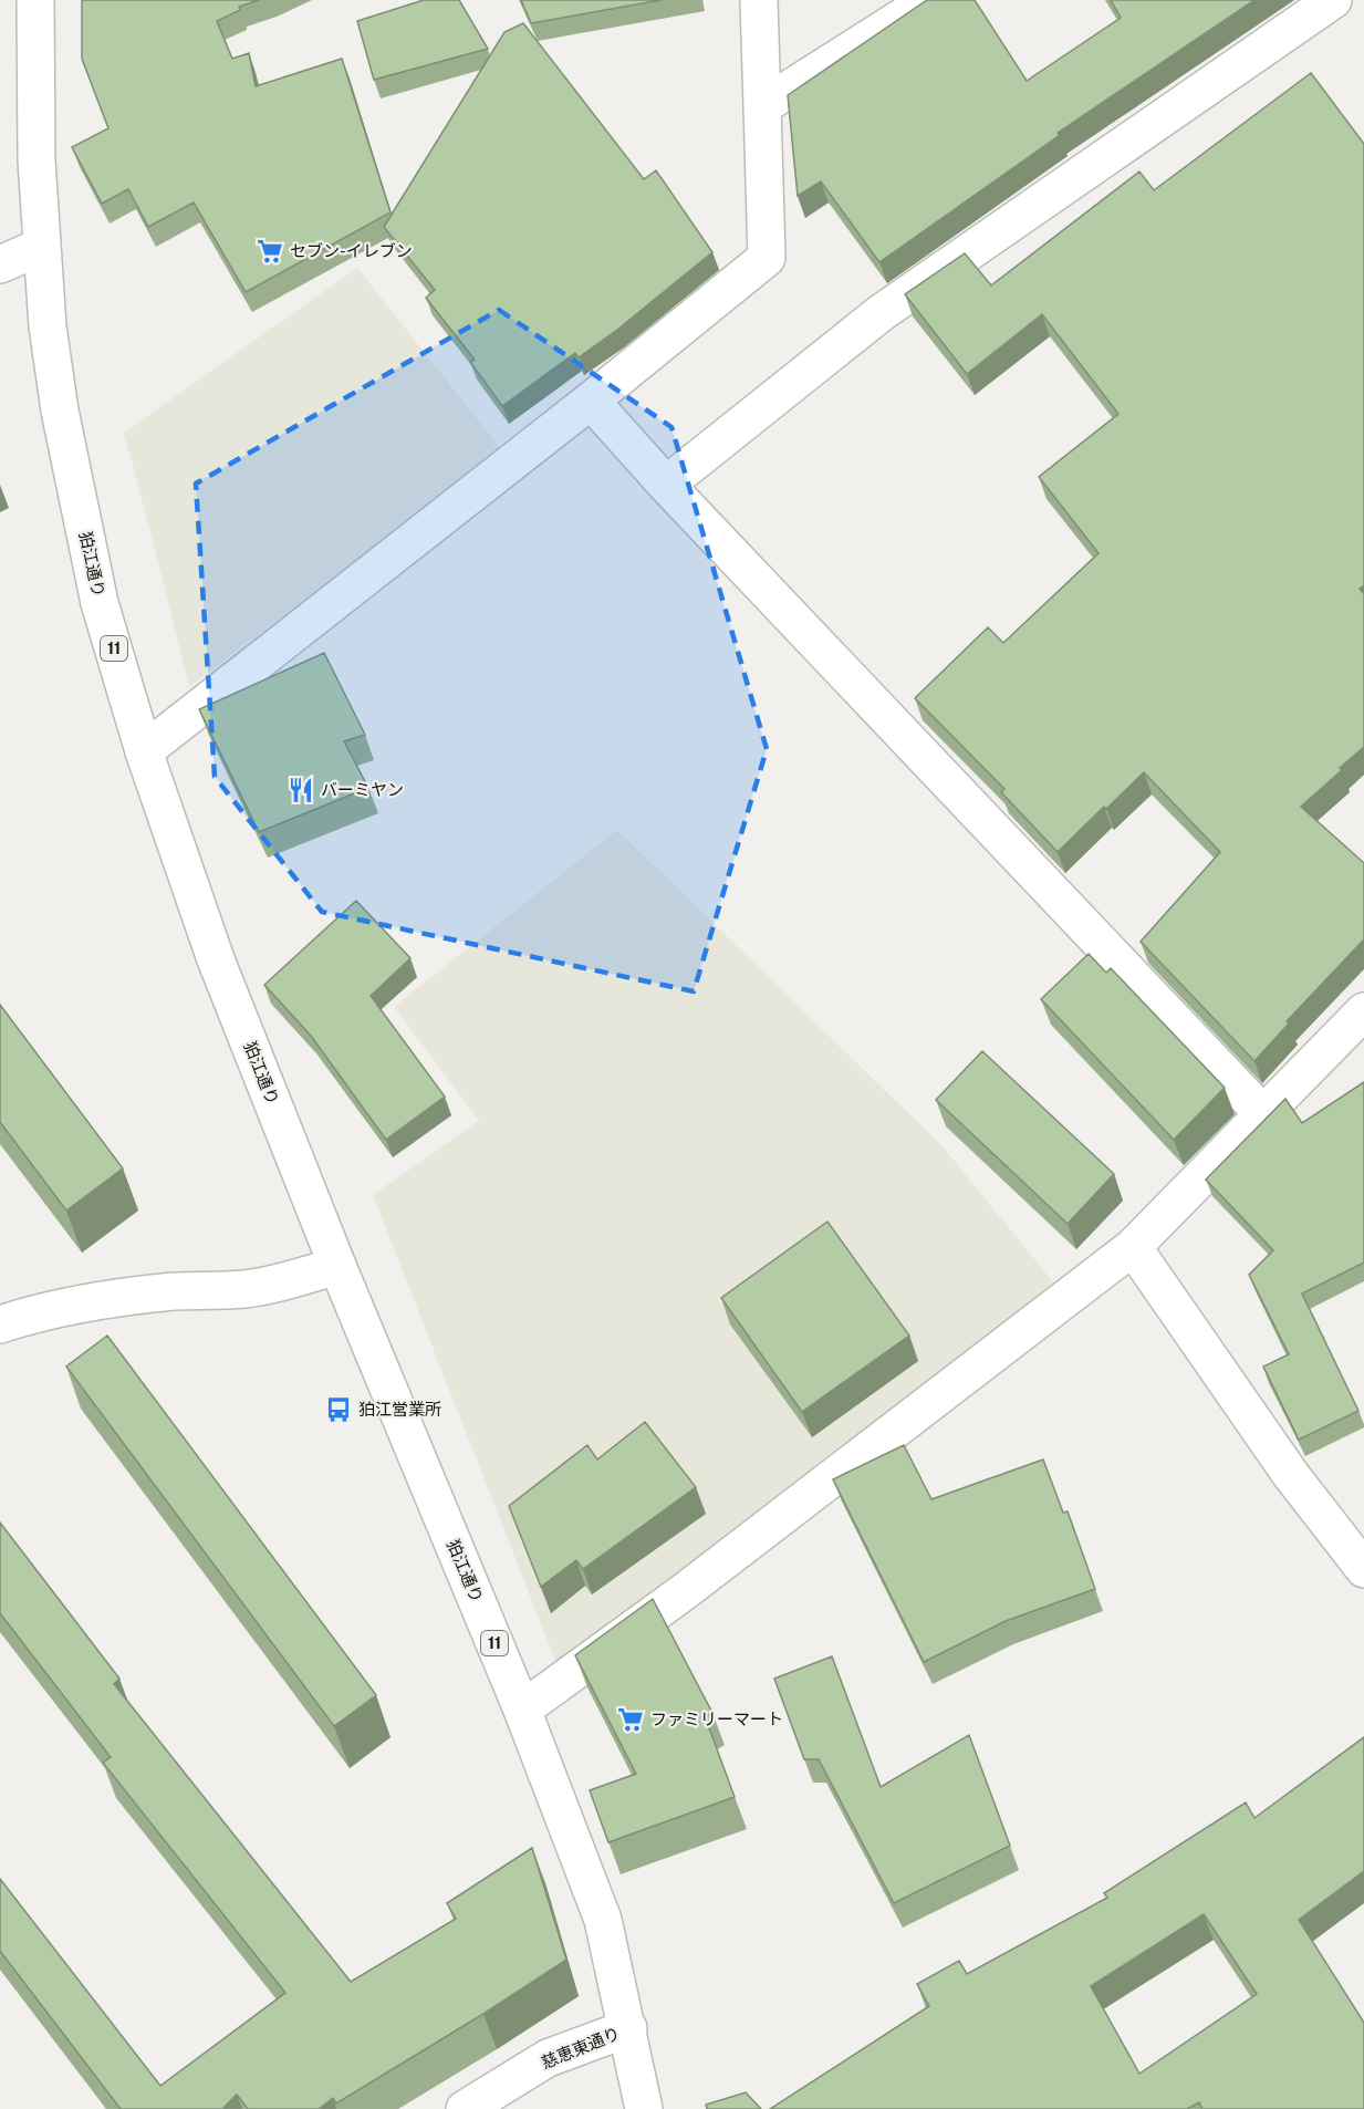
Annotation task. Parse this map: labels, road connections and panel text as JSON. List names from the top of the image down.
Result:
{
  "streets": {
    "street": ["狛江通り", "11", "慈恵東通り"]
  },
  "crossings": [
    ["狛江通り", "慈恵東通り"]
  ],
  "places": {
    "supermarket": ["セブン-イレブン", "ファミリーマート"],
    "restaurant": ["バーミヤン"],
    "bus stop": ["狛江営業所"]
  }
}
